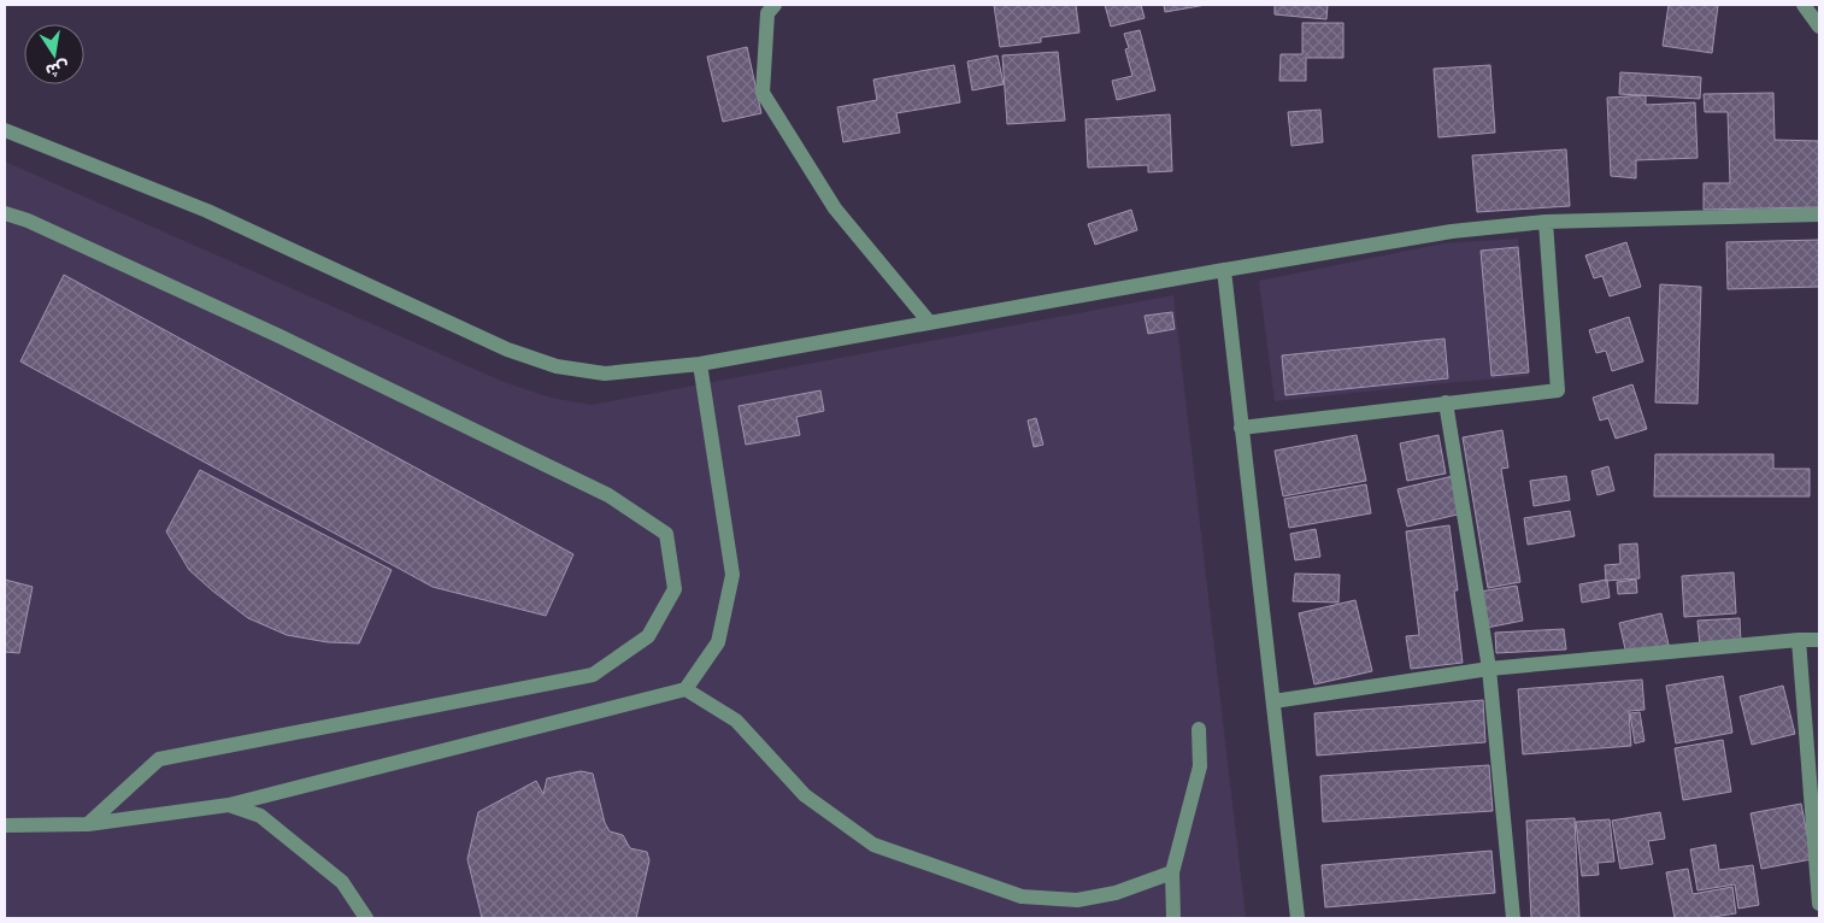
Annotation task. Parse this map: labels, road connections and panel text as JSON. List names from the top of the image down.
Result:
{
  "north": "bottom"
}
